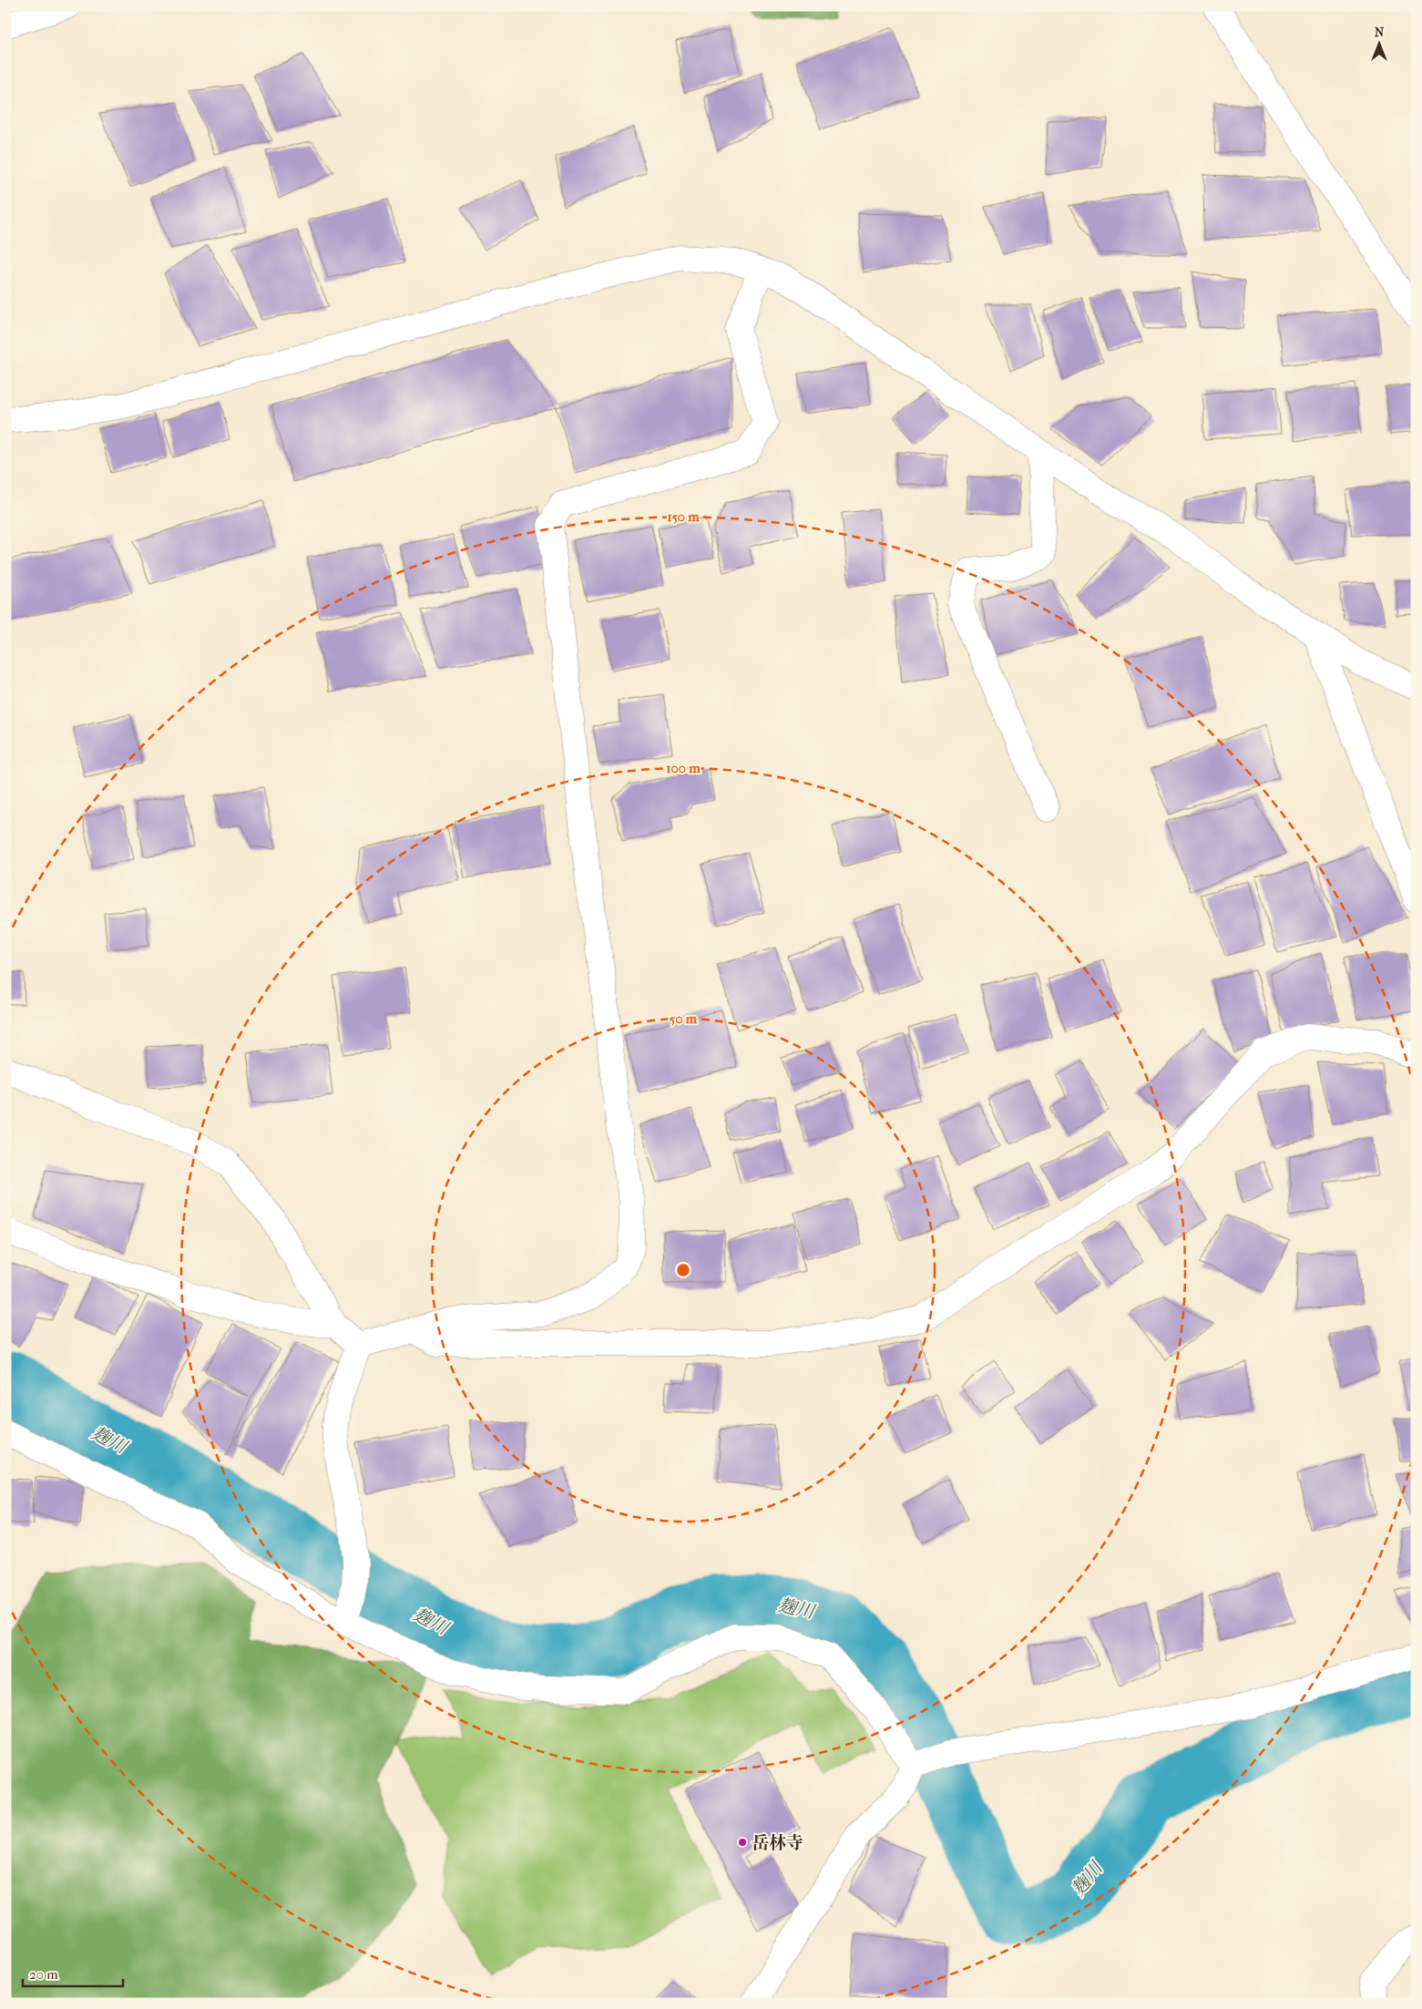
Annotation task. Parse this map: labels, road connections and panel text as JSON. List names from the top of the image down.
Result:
{
  "water": ["麹川"],
  "places": ["岳林寺"],
  "scale_bar": "20 m",
  "north": "top",
  "rings": ["150 m", "100 m", "50 m"]
}
